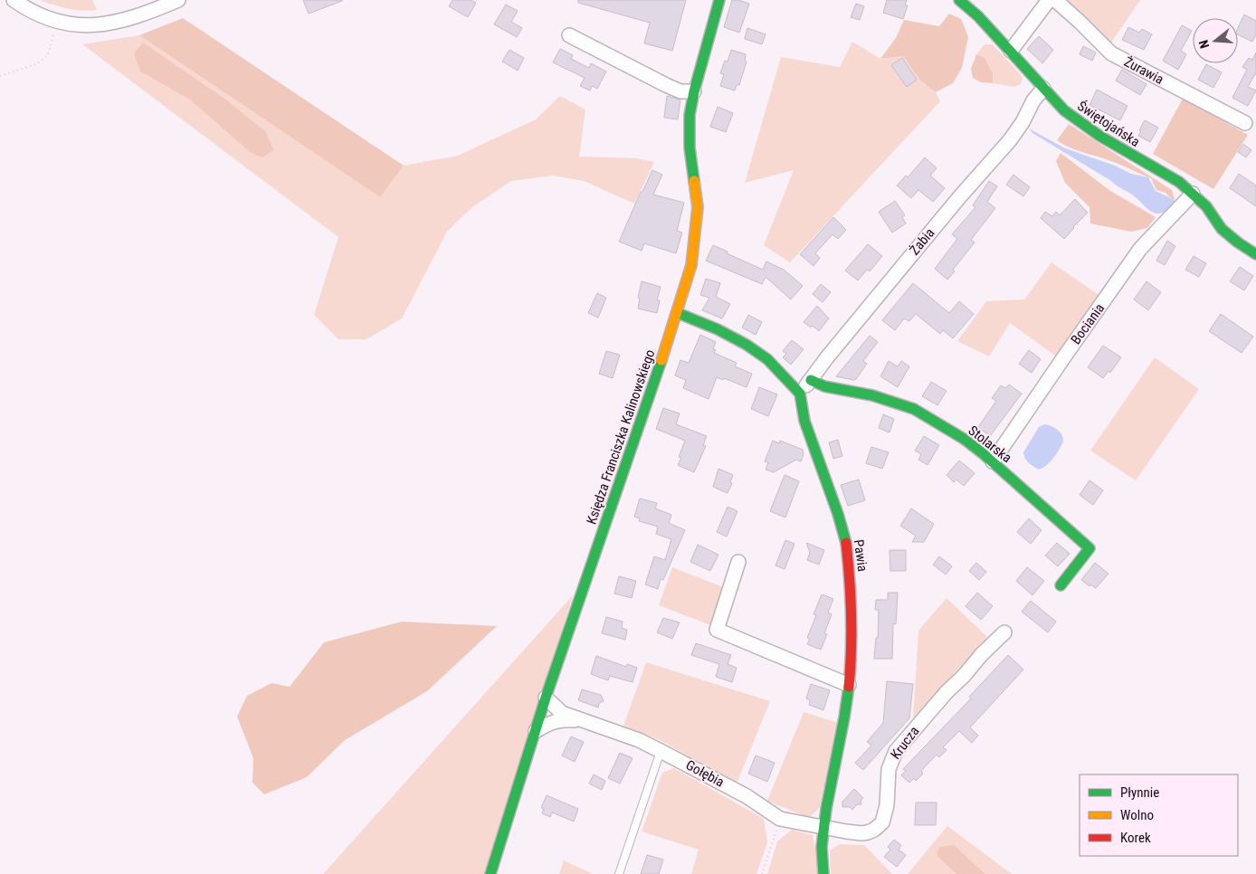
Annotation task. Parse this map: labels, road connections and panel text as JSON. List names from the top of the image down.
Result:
{
  "streets": {
    "street": [
      "Żurawia",
      "Świętojańska",
      "Żabia",
      "Bociania",
      "Księdza Franciszka Kalinowskiego",
      "Stolarska",
      "Pawia",
      "Krucza",
      "Gołębia"
    ]
  },
  "crossings": [
    ["Świętojańska", "Żabia"],
    ["Świętojańska", "Bociania"],
    ["Żabia", "Stolarska"],
    ["Żabia", "Pawia"],
    ["Bociania", "Stolarska"],
    ["Księdza Franciszka Kalinowskiego", "Gołębia"],
    ["Pawia", "Krucza"],
    ["Pawia", "Gołębia"],
    ["Krucza", "Gołębia"]
  ],
  "legend": ["Płynnie", "Wolno", "Korek"],
  "north": "left"
}
